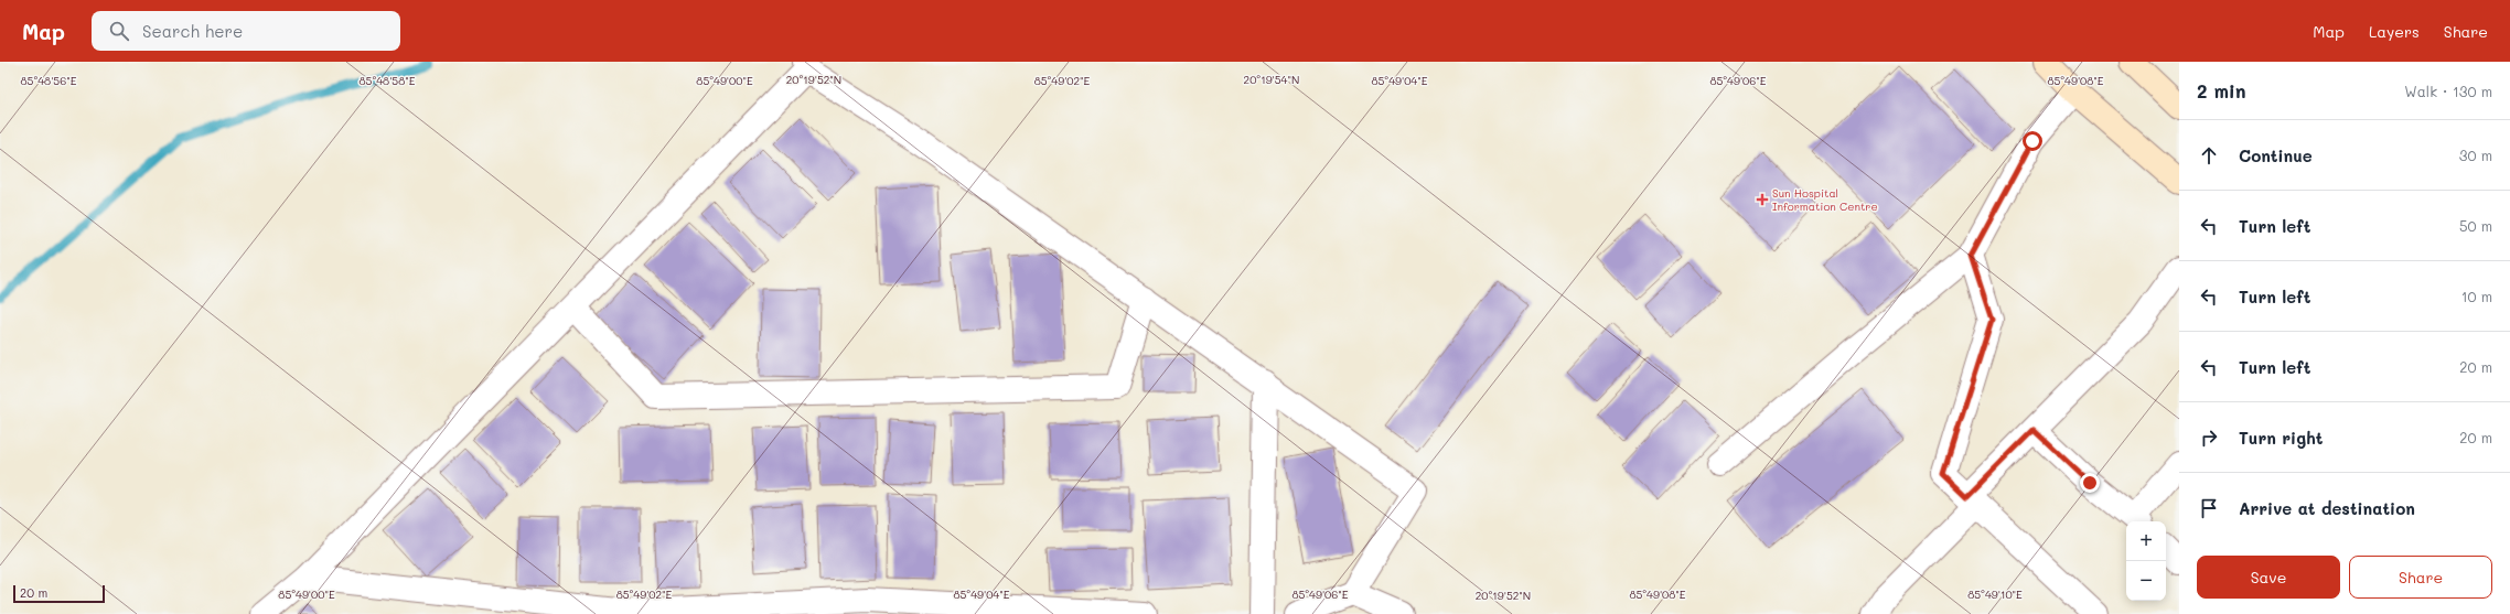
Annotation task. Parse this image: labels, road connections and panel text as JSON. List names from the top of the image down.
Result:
{
  "places": {
    "health": ["Sun Hospital Information Centre"]
  },
  "scale_bar": "20 m",
  "page": {
    "header": "Map",
    "search": "Search here",
    "nav": ["Map", "Layers", "Share"],
    "heading": ["2 min", "Walk · 130 m"],
    "list": [
      ["Continue", "30 m"],
      ["Turn left", "50 m"],
      ["Turn left", "10 m"],
      ["Turn left", "20 m"],
      ["Turn right", "20 m"],
      "Arrive at destination"
    ],
    "map_buttons": ["+", "−"],
    "buttons": ["Save", "Share"],
    "scale": "20 m"
  },
  "coordinates": [
    "20°19'52\"N",
    "20°19'54\"N",
    "85°48'56\"E",
    "85°49'02\"E",
    "85°49'04\"E",
    "85°49'06\"E",
    "85°48'58\"E",
    "85°49'00\"E",
    "85°49'08\"E",
    "85°49'10\"E"
  ]
}
